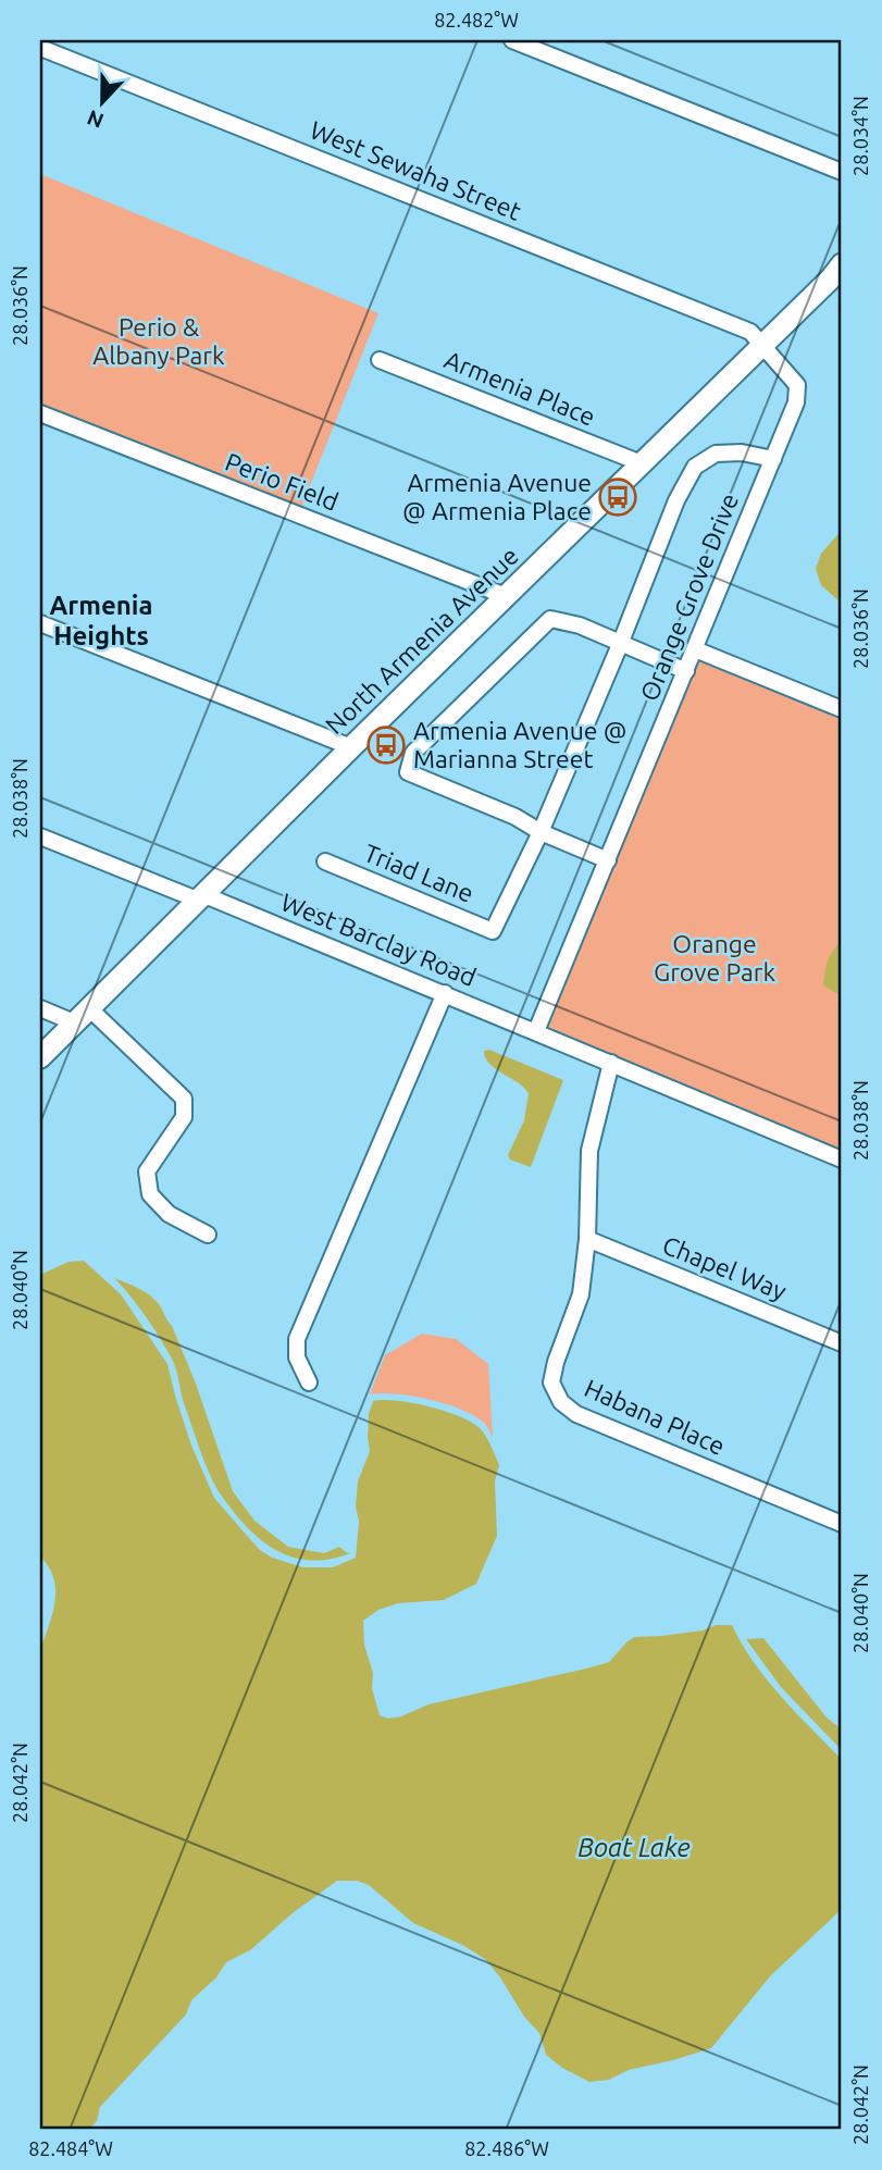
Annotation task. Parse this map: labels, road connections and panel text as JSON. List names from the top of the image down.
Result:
{
  "streets": {
    "main road": ["North Armenia Avenue"],
    "street": [
      "West Sewaha Street",
      "Armenia Place",
      "Perio Field",
      "Orange Grove Drive",
      "Triad Lane",
      "West Barclay Road",
      "Chapel Way",
      "Habana Place"
    ]
  },
  "crossings": [
    ["West Sewaha Street", "Orange Grove Drive"],
    ["West Sewaha Street", "North Armenia Avenue"],
    ["Armenia Place", "North Armenia Avenue"],
    ["Perio Field", "North Armenia Avenue"],
    ["Orange Grove Drive", "North Armenia Avenue"],
    ["Orange Grove Drive", "West Barclay Road"],
    ["North Armenia Avenue", "West Barclay Road"],
    ["Chapel Way", "Habana Place"]
  ],
  "districts": ["Armenia Heights"],
  "water": ["Boat Lake"],
  "parks": ["Perio & Albany Park", "Orange Grove Park"],
  "places": {
    "bus stop": ["Armenia Avenue @ Armenia Place", "Armenia Avenue @ Marianna Street"]
  },
  "north": "bottom",
  "coordinates": [
    "82.482°W",
    "28.034°N",
    "28.036°N",
    "28.038°N",
    "28.040°N",
    "28.042°N",
    "82.484°W",
    "82.486°W"
  ]
}
